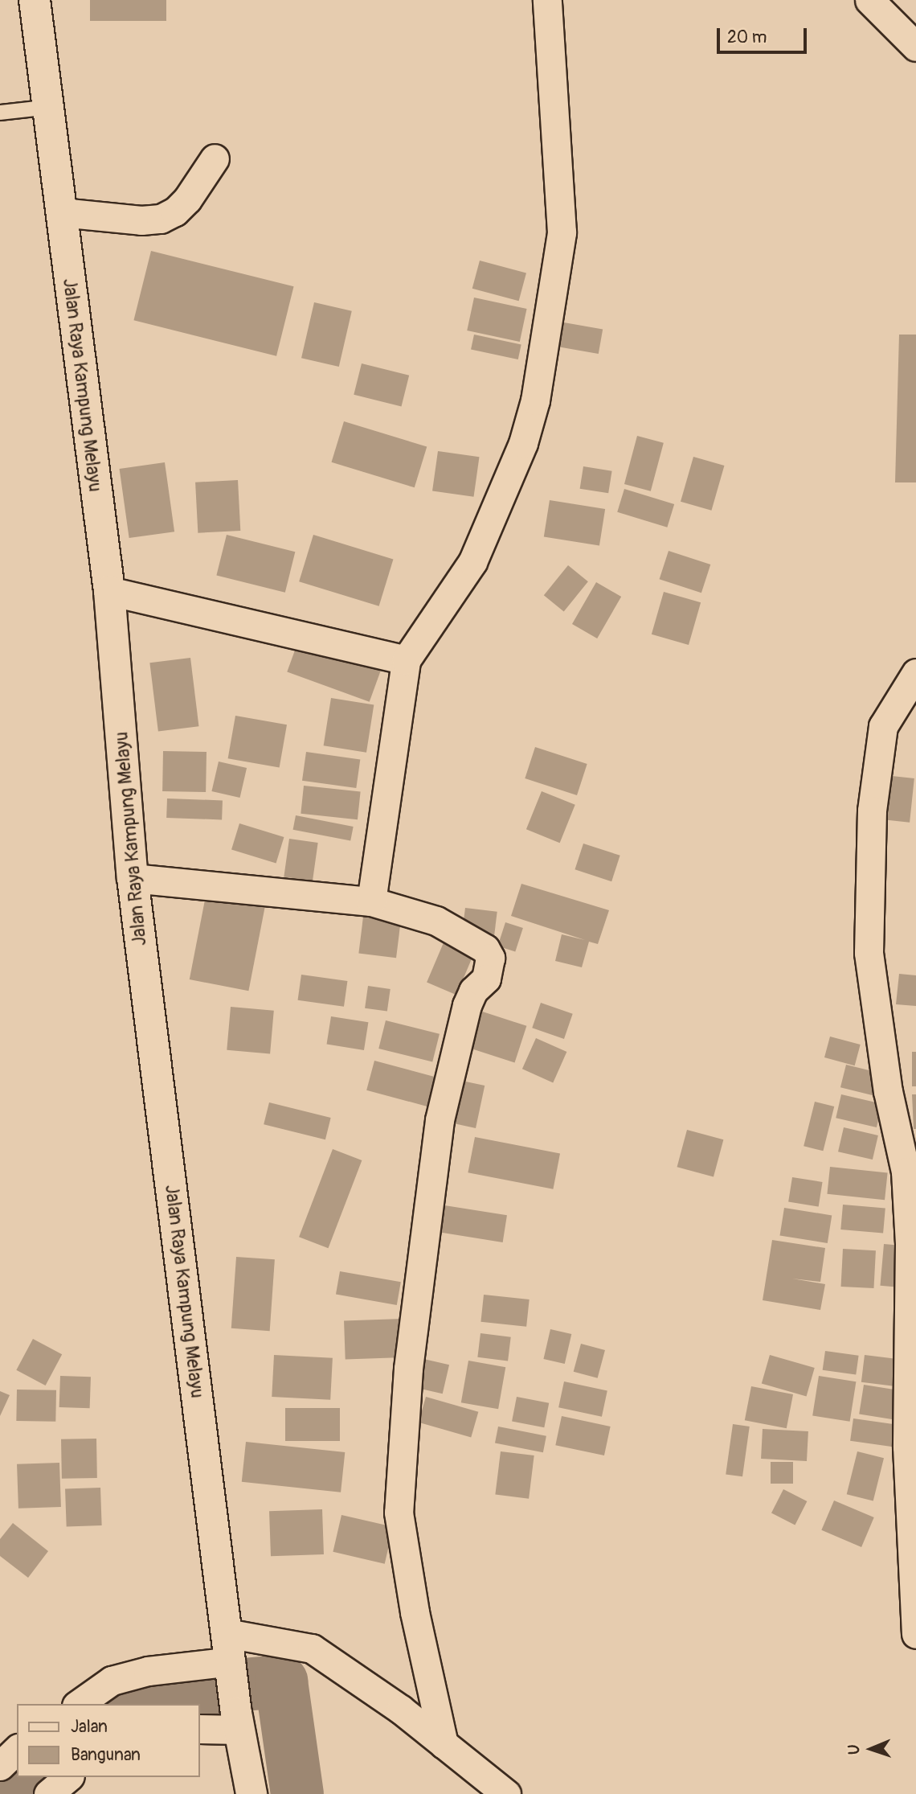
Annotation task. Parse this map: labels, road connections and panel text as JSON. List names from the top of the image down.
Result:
{
  "streets": {
    "main road": ["Jalan Raya Kampung Melayu"]
  },
  "legend": ["Jalan", "Bangunan"],
  "scale_bar": "20 m",
  "north": "left"
}
